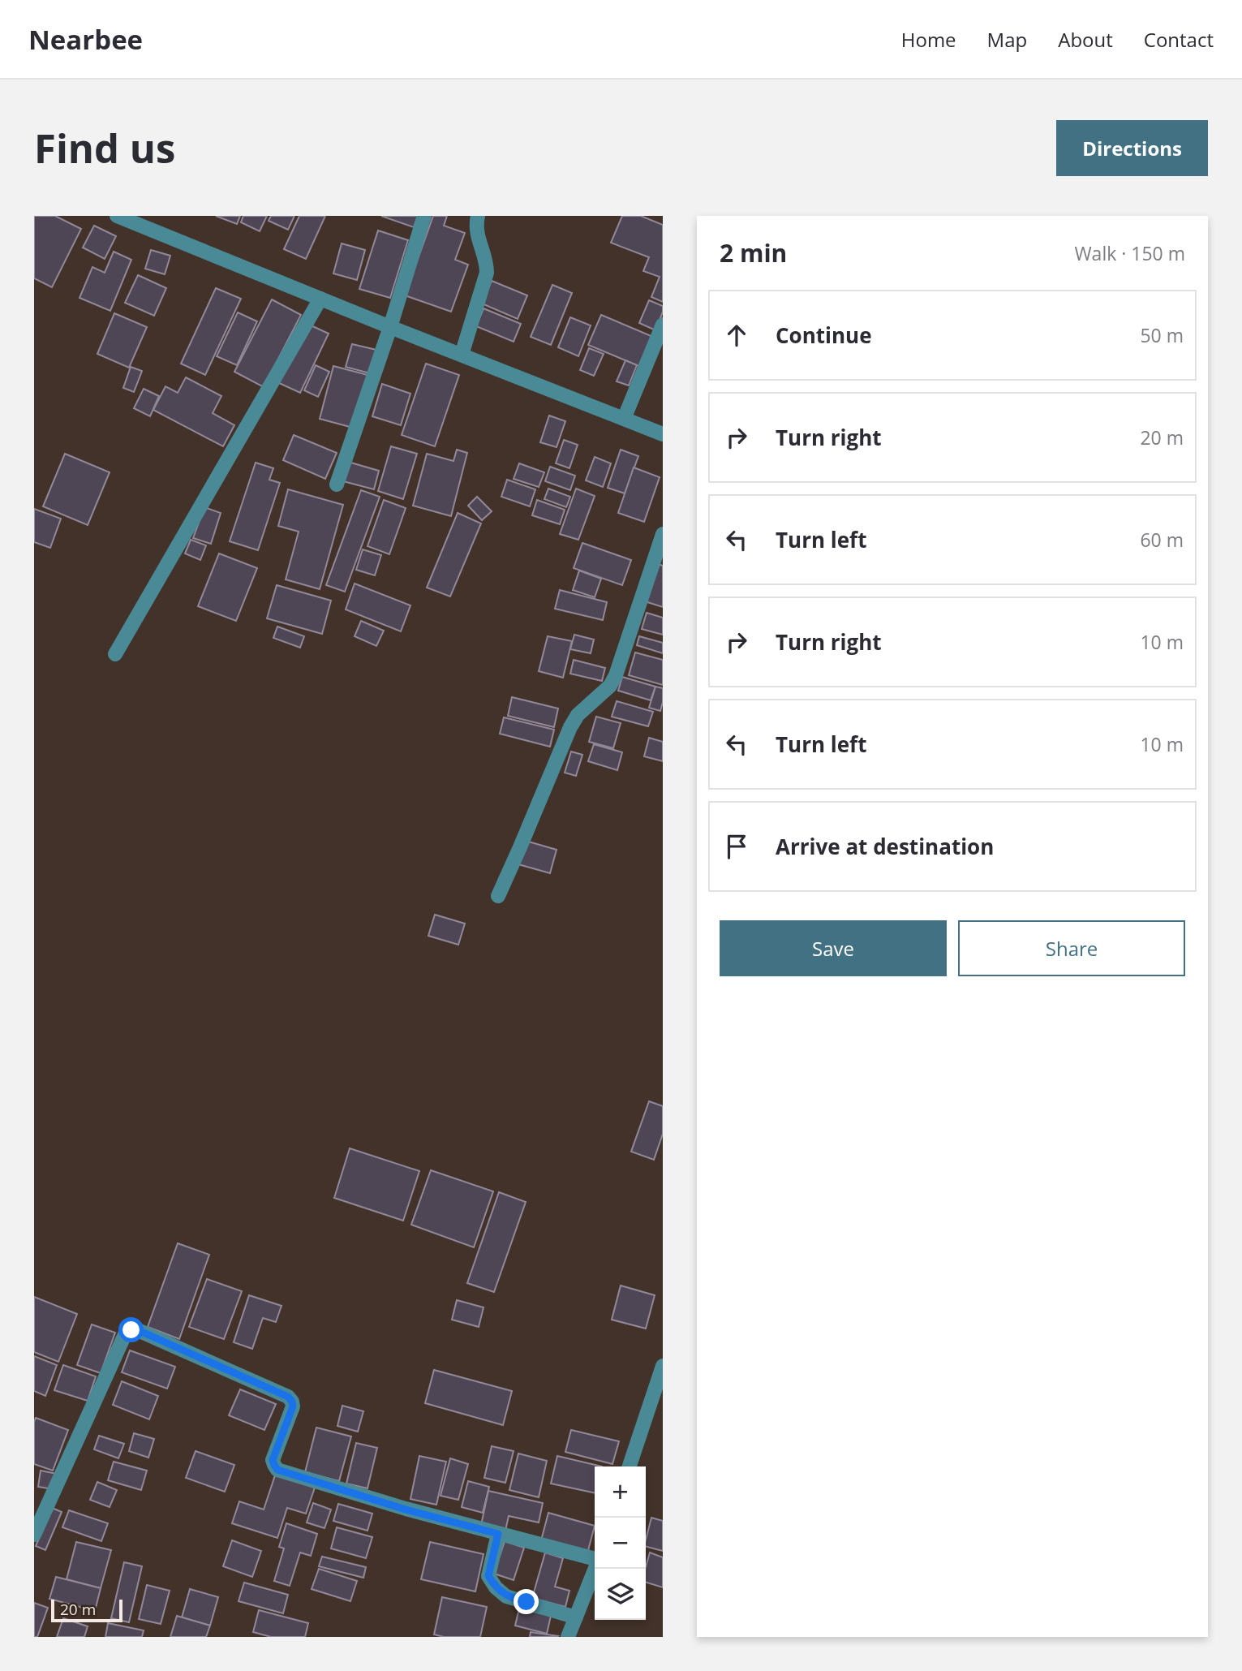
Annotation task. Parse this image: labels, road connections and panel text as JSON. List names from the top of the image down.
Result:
{
  "scale_bar": "20 m",
  "page": {
    "header": "Nearbee",
    "nav": [
      "Home",
      "Map",
      "About",
      "Contact"
    ],
    "buttons": [
      "Directions",
      ["Save", "Share"]
    ],
    "title": "Find us",
    "heading": ["2 min", "Walk · 150 m"],
    "list": [
      ["Continue", "50 m"],
      ["Turn right", "20 m"],
      ["Turn left", "60 m"],
      ["Turn right", "10 m"],
      ["Turn left", "10 m"],
      "Arrive at destination"
    ],
    "map_buttons": ["+", "−"],
    "scale": "20 m"
  }
}
